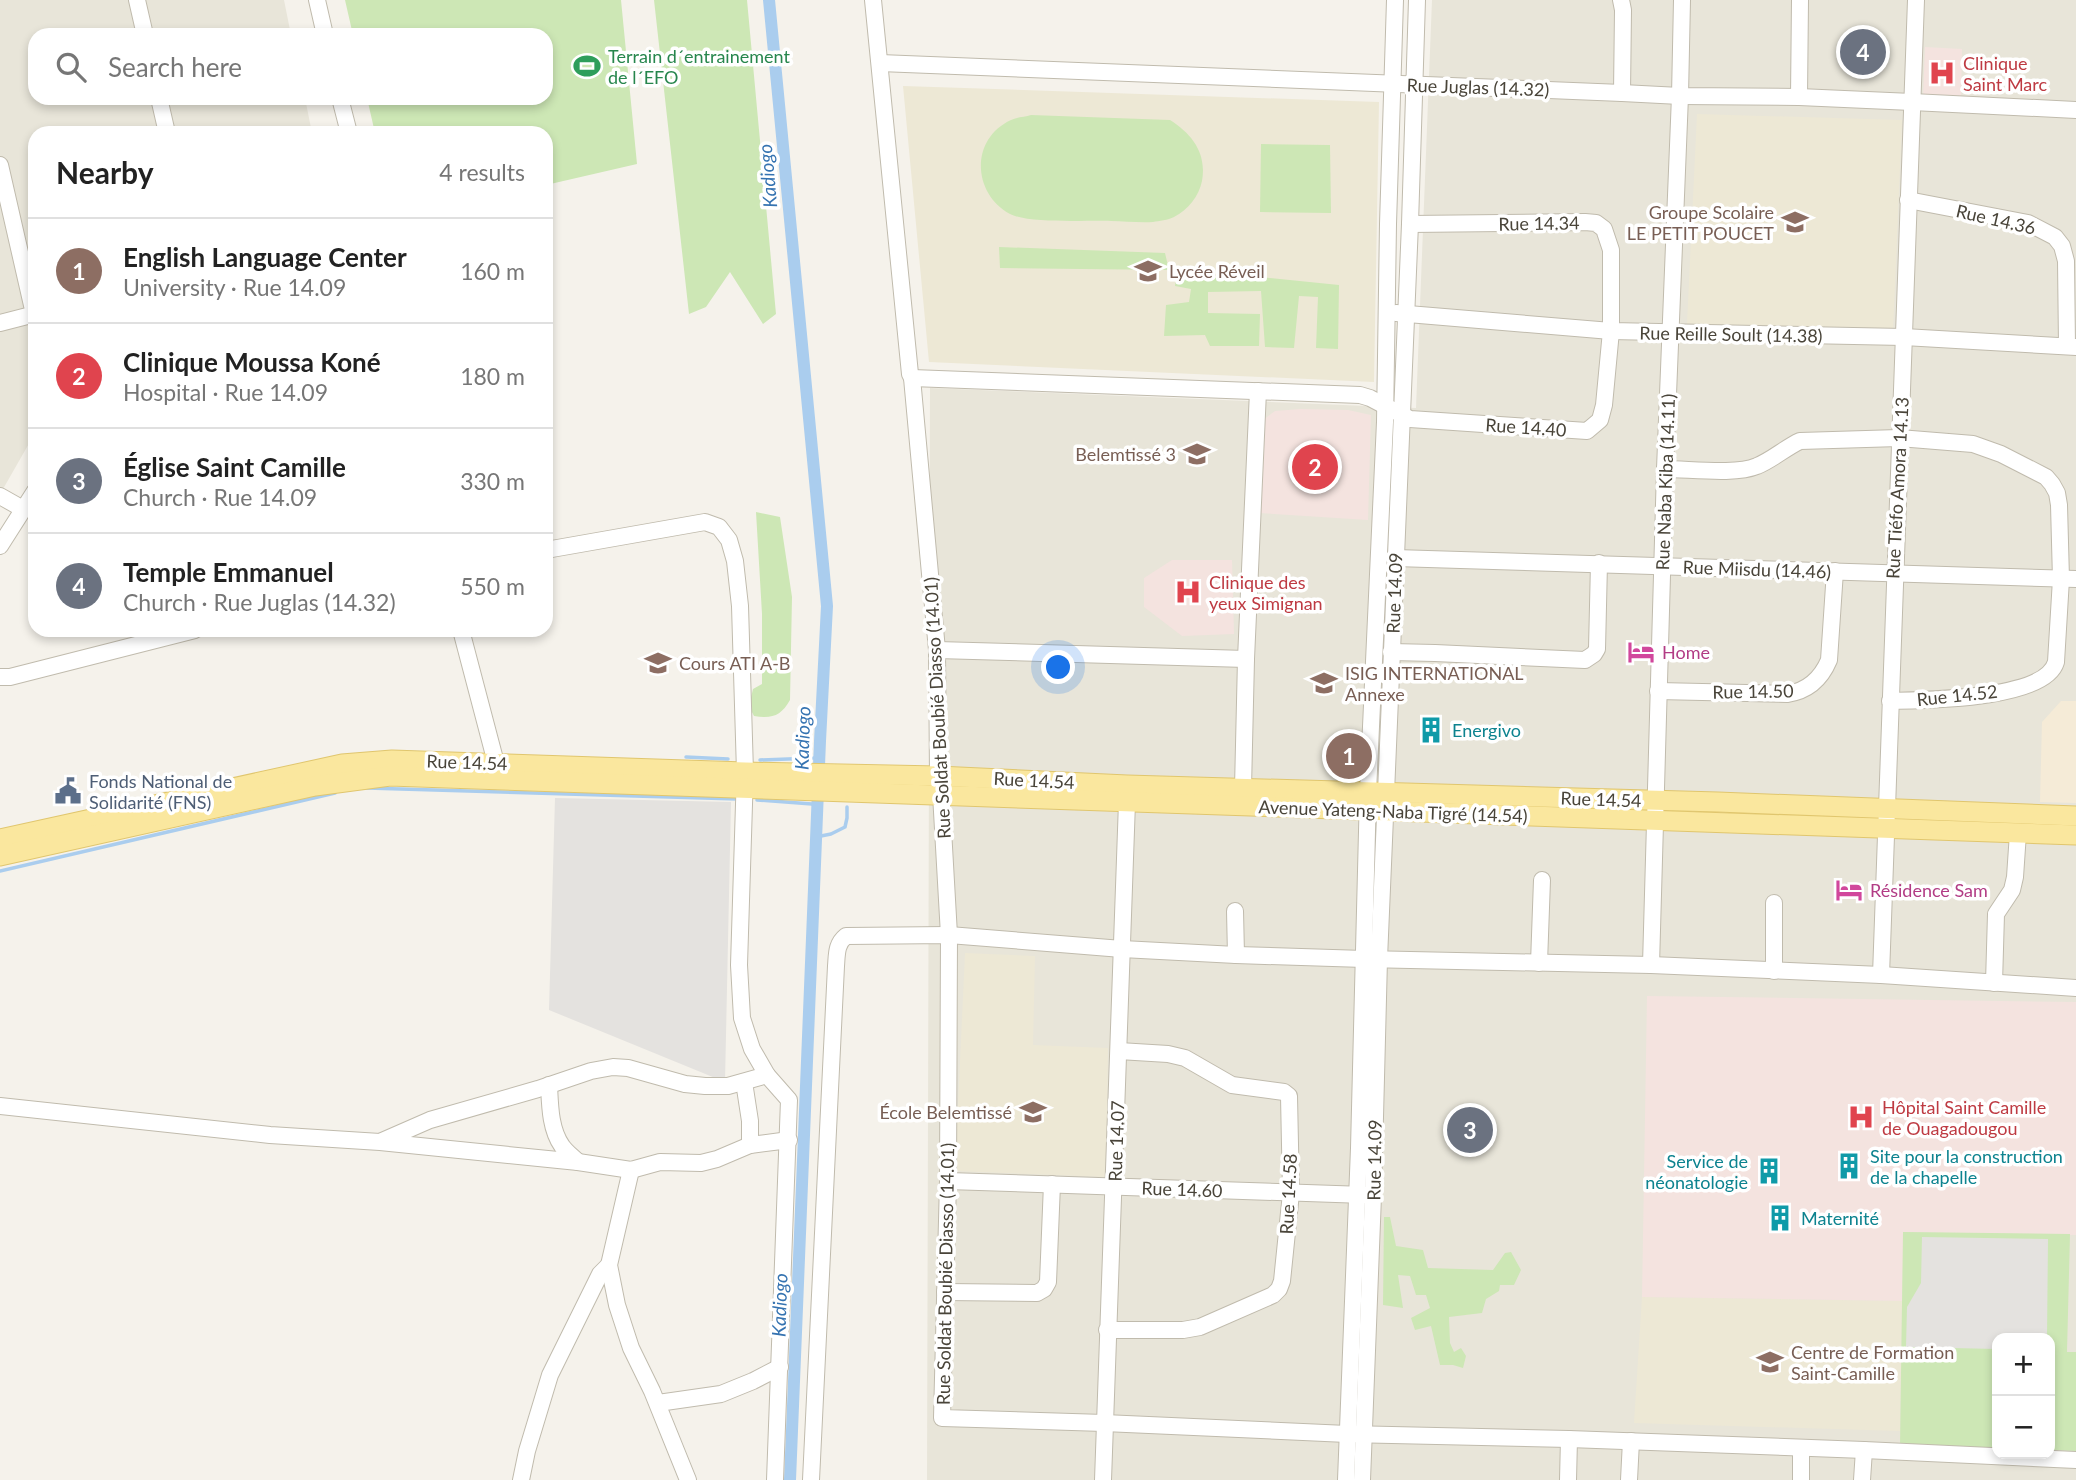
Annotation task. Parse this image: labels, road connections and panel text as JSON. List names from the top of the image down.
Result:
{
  "streets": {
    "main road": ["Rue 14.54", "Avenue Yateng-Naba Tigré (14.54)"],
    "street": [
      "Rue Juglas (14.32)",
      "Rue 14.36",
      "Rue 14.34",
      "Rue Reille Soult (14.38)",
      "Rue 14.40",
      "Rue Naba Kiba (14.11)",
      "Rue Tiéfo Amora 14.13",
      "Rue Miisdu (14.46)",
      "Rue 14.09",
      "Rue 14.50",
      "Rue 14.52",
      "Rue Soldat Boubié Diasso (14.01)",
      "Rue 14.07",
      "Rue 14.60",
      "Rue 14.58"
    ]
  },
  "crossings": [
    ["Rue Juglas (14.32)", "Rue Naba Kiba (14.11)"],
    ["Rue Juglas (14.32)", "Rue Tiéfo Amora 14.13"],
    ["Rue Juglas (14.32)", "Rue 14.09"],
    ["Rue Juglas (14.32)", "Rue Soldat Boubié Diasso (14.01)"],
    ["Rue 14.36", "Rue Reille Soult (14.38)"],
    ["Rue 14.36", "Rue Tiéfo Amora 14.13"],
    ["Rue 14.34", "Rue Reille Soult (14.38)"],
    ["Rue 14.34", "Rue 14.40"],
    ["Rue 14.34", "Rue 14.09"],
    ["Rue Reille Soult (14.38)", "Rue 14.40"],
    ["Rue Reille Soult (14.38)", "Rue Naba Kiba (14.11)"],
    ["Rue Reille Soult (14.38)", "Rue Tiéfo Amora 14.13"],
    ["Rue Reille Soult (14.38)", "Rue 14.09"],
    ["Rue 14.40", "Rue 14.09"],
    ["Rue Naba Kiba (14.11)", "Rue Miisdu (14.46)"],
    ["Rue Naba Kiba (14.11)", "Rue 14.50"],
    ["Rue Naba Kiba (14.11)", "Rue 14.52"],
    ["Rue Naba Kiba (14.11)", "Rue 14.54"],
    ["Rue Tiéfo Amora 14.13", "Rue Miisdu (14.46)"],
    ["Rue Tiéfo Amora 14.13", "Rue 14.52"],
    ["Rue Miisdu (14.46)", "Rue 14.09"],
    ["Rue Miisdu (14.46)", "Rue 14.50"],
    ["Rue Miisdu (14.46)", "Rue 14.52"],
    ["Rue 14.09", "Rue 14.54"],
    ["Rue 14.09", "Avenue Yateng-Naba Tigré (14.54)"],
    ["Rue 14.09", "Rue 14.60"],
    ["Rue Soldat Boubié Diasso (14.01)", "Rue 14.54"],
    ["Rue Soldat Boubié Diasso (14.01)", "Avenue Yateng-Naba Tigré (14.54)"],
    ["Rue Soldat Boubié Diasso (14.01)", "Rue 14.07"],
    ["Rue Soldat Boubié Diasso (14.01)", "Rue 14.60"],
    ["Rue 14.54", "Avenue Yateng-Naba Tigré (14.54)"],
    ["Avenue Yateng-Naba Tigré (14.54)", "Rue 14.07"],
    ["Rue 14.07", "Rue 14.60"],
    ["Rue 14.07", "Rue 14.58"],
    ["Rue 14.60", "Rue 14.58"]
  ],
  "water": ["Kadiogo"],
  "places": {
    "sports": ["Terrain d´entrainement de l´EFO"],
    "hospital": ["Clinique Saint Marc", "Clinique des yeux Simignan", "Hôpital Saint Camille de Ouagadougou"],
    "school or university": [
      "Groupe Scolaire LE PETIT POUCET",
      "Lycée Réveil",
      "Belemtissé 3",
      "Cours ATI A-B",
      "ISIG INTERNATIONAL Annexe",
      "École Belemtissé",
      "Centre de Formation Saint-Camille"
    ],
    "hotel": ["Home", "Résidence Sam"],
    "building": [
      "Energivo",
      "Site pour la construction de la chapelle",
      "Service de néonatologie",
      "Maternité"
    ],
    "public building": ["Fonds National de Solidarité (FNS)"]
  },
  "page": {
    "pins": [
      "4",
      "2",
      "1",
      "3"
    ],
    "search": "Search here",
    "heading": ["Nearby", "4 results"],
    "list": [
      {
        "mark": "1",
        "name": "English Language Center",
        "note": "University · Rue 14.09",
        "value": "160 m"
      },
      {
        "mark": "2",
        "name": "Clinique Moussa Koné",
        "note": "Hospital · Rue 14.09",
        "value": "180 m"
      },
      {
        "mark": "3",
        "name": "Église Saint Camille",
        "note": "Church · Rue 14.09",
        "value": "330 m"
      },
      {
        "mark": "4",
        "name": "Temple Emmanuel",
        "note": "Church · Rue Juglas (14.32)",
        "value": "550 m"
      }
    ],
    "map_buttons": ["+", "−"]
  }
}
